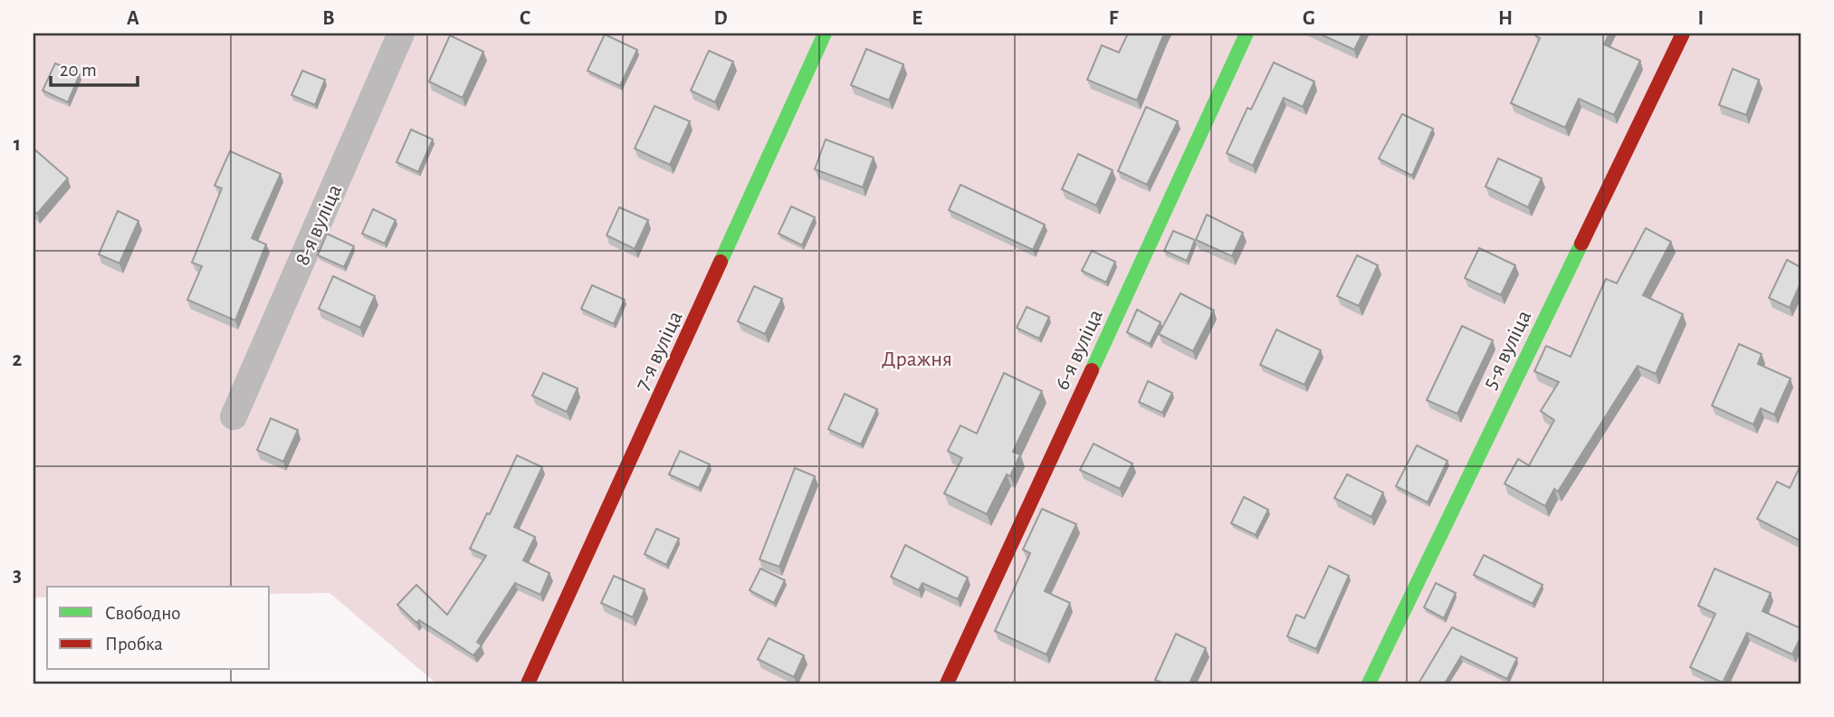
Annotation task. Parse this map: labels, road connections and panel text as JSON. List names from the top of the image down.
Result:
{
  "streets": {
    "street": [
      "8-я вуліца",
      "6-я вуліца",
      "5-я вуліца",
      "7-я вуліца"
    ]
  },
  "parks": ["Дражня"],
  "legend": ["Свободно", "Пробка"],
  "scale_bar": "20 m",
  "grid": {
    "columns": [
      "A",
      "B",
      "C",
      "D",
      "E",
      "F",
      "G",
      "H",
      "I"
    ],
    "rows": ["1", "2", "3"]
  }
}
